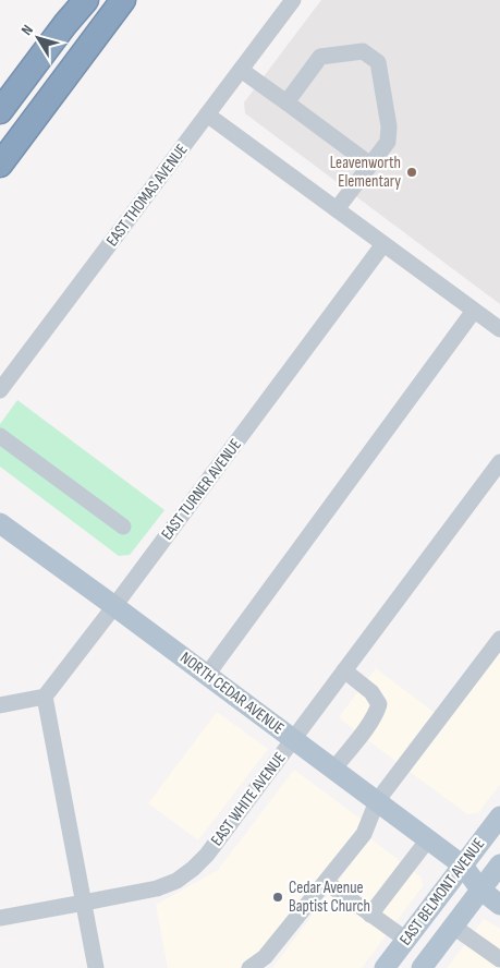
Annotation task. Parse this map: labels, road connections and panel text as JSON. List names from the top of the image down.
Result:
{
  "streets": {
    "main road": ["NORTH CEDAR AVENUE", "EAST BELMONT AVENUE"],
    "street": ["EAST THOMAS AVENUE", "EAST TURNER AVENUE", "EAST WHITE AVENUE"]
  },
  "crossings": [
    ["EAST TURNER AVENUE", "NORTH CEDAR AVENUE"],
    ["NORTH CEDAR AVENUE", "EAST WHITE AVENUE"],
    ["NORTH CEDAR AVENUE", "EAST BELMONT AVENUE"]
  ],
  "places": ["Leavenworth Elementary", "Cedar Avenue Baptist Church"],
  "north": "top left"
}
